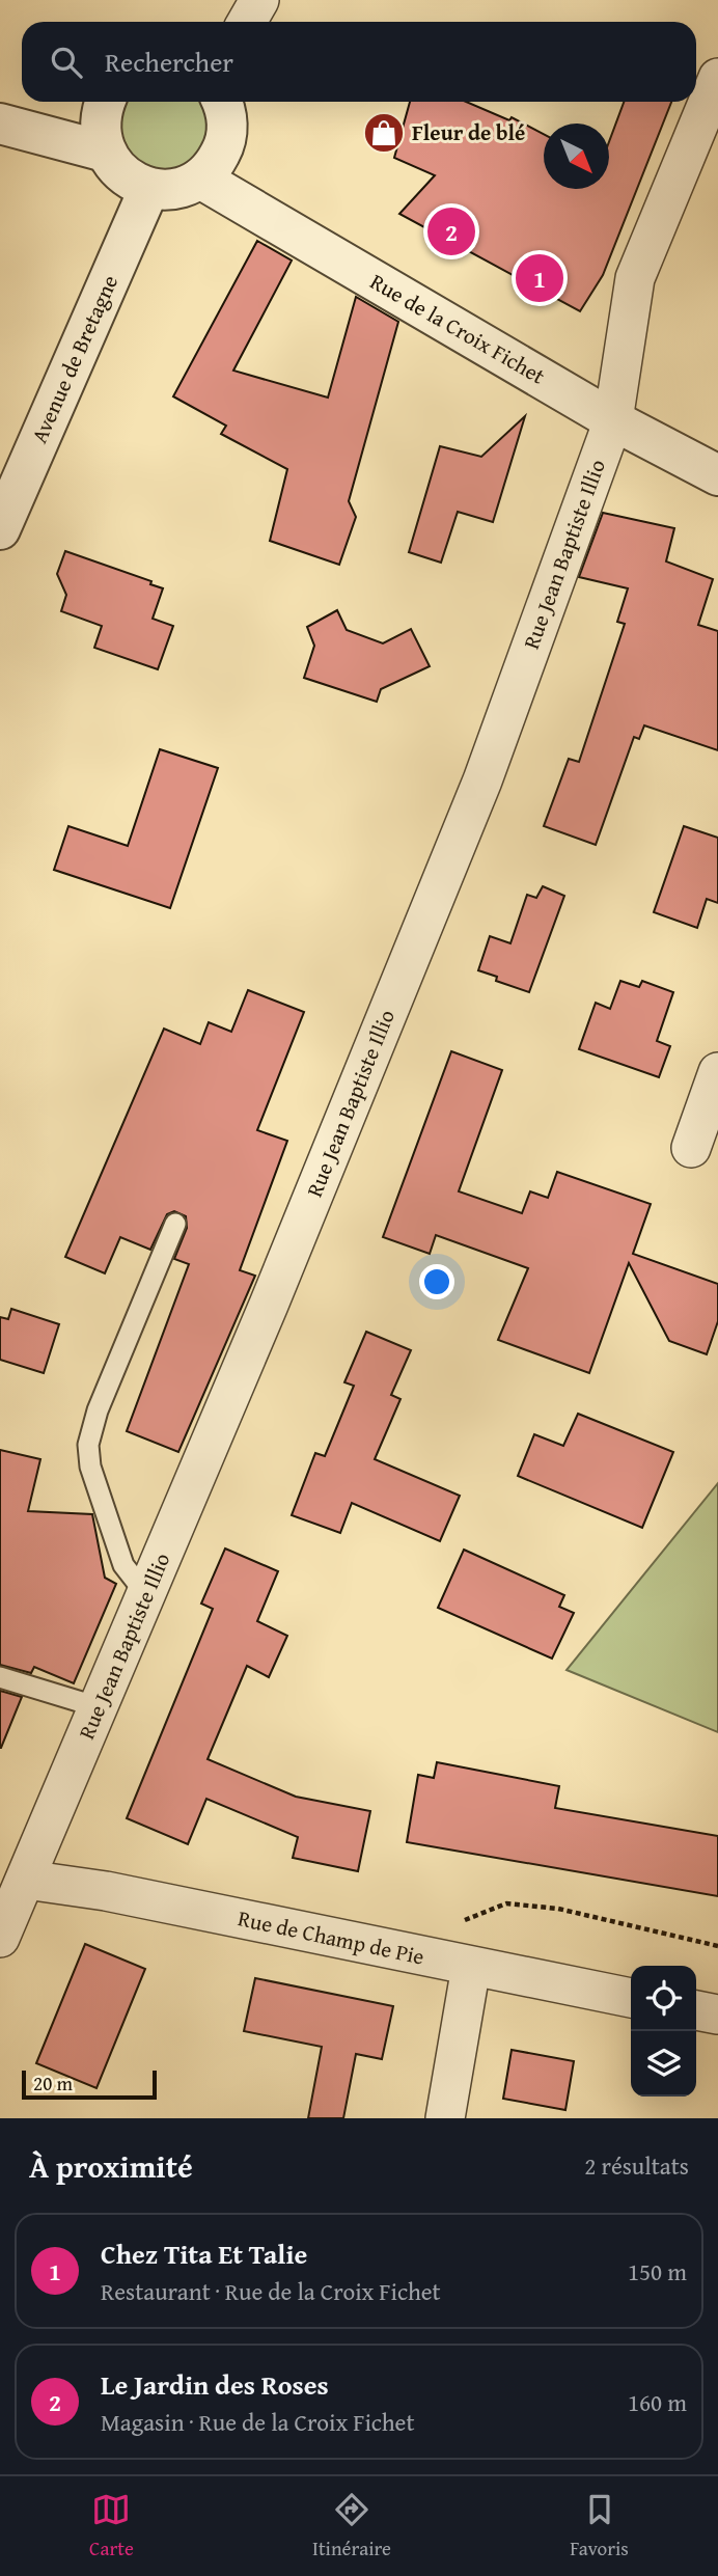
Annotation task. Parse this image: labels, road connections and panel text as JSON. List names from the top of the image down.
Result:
{
  "streets": {
    "street": [
      "Rue de la Croix Fichet",
      "Avenue de Bretagne",
      "Rue Jean Baptiste Illio",
      "Rue de Champ de Pie"
    ]
  },
  "crossings": [
    ["Rue de la Croix Fichet", "Rue Jean Baptiste Illio"],
    ["Rue Jean Baptiste Illio", "Rue de Champ de Pie"]
  ],
  "places": {
    "shop": ["Fleur de blé"]
  },
  "scale_bar": "20 m",
  "north": "bottom right",
  "page": {
    "search": "Rechercher",
    "pins": ["2", "1"],
    "scale": "20 m",
    "heading": ["À proximité", "2 résultats"],
    "list": [
      {
        "mark": "1",
        "name": "Chez Tita Et Talie",
        "note": "Restaurant · Rue de la Croix Fichet",
        "value": "150 m"
      },
      {
        "mark": "2",
        "name": "Le Jardin des Roses",
        "note": "Magasin · Rue de la Croix Fichet",
        "value": "160 m"
      }
    ],
    "nav": ["Carte", "Itinéraire", "Favoris"]
  }
}
